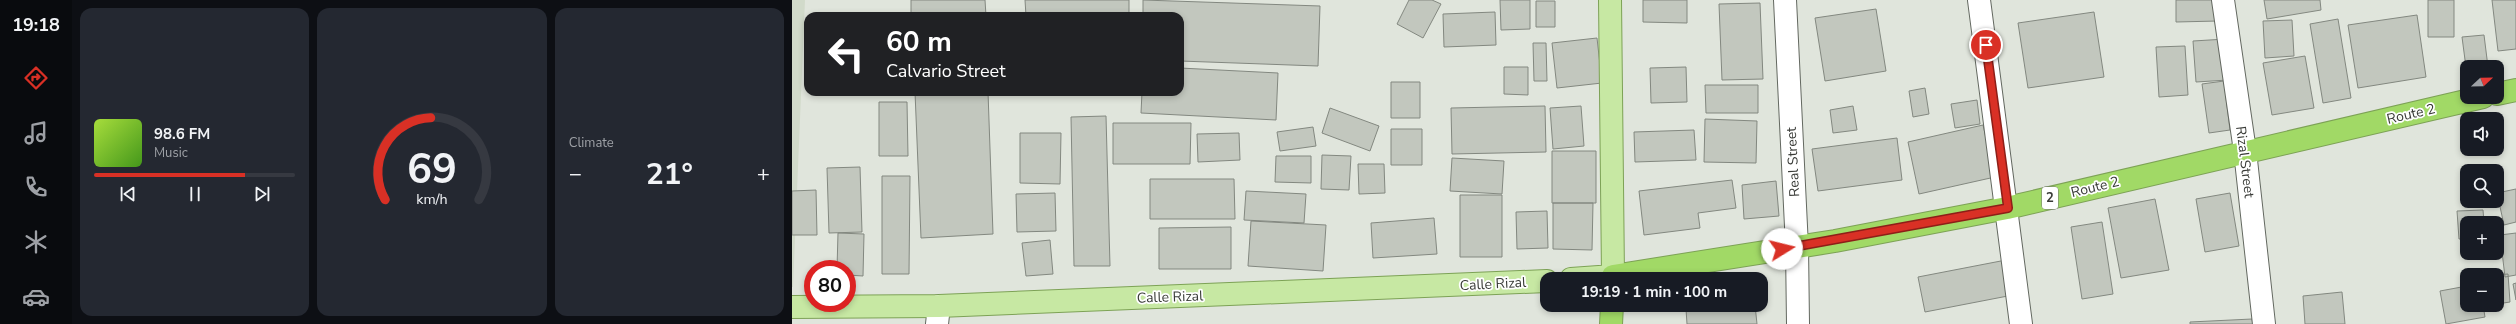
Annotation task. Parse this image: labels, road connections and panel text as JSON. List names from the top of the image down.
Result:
{
  "streets": {
    "highway": ["Route 2", "2"],
    "main road": ["Calle Rizal"],
    "street": ["Real Street", "Rizal Street"]
  },
  "crossings": [
    ["Route 2", "Real Street"],
    ["Route 2", "Rizal Street"]
  ],
  "north": "right",
  "page": {
    "tabs": "19:18",
    "tile": "Climate",
    "turn": ["60 m", "Calvario Street"],
    "map_buttons": ["+", "−"],
    "song": ["98.6 FM", "Music"],
    "heat": ["−", "21°", "+"],
    "limit": "80",
    "trip": "19:19 · 1 min · 100 m",
    "gauge": ["69", "km/h"]
  }
}
